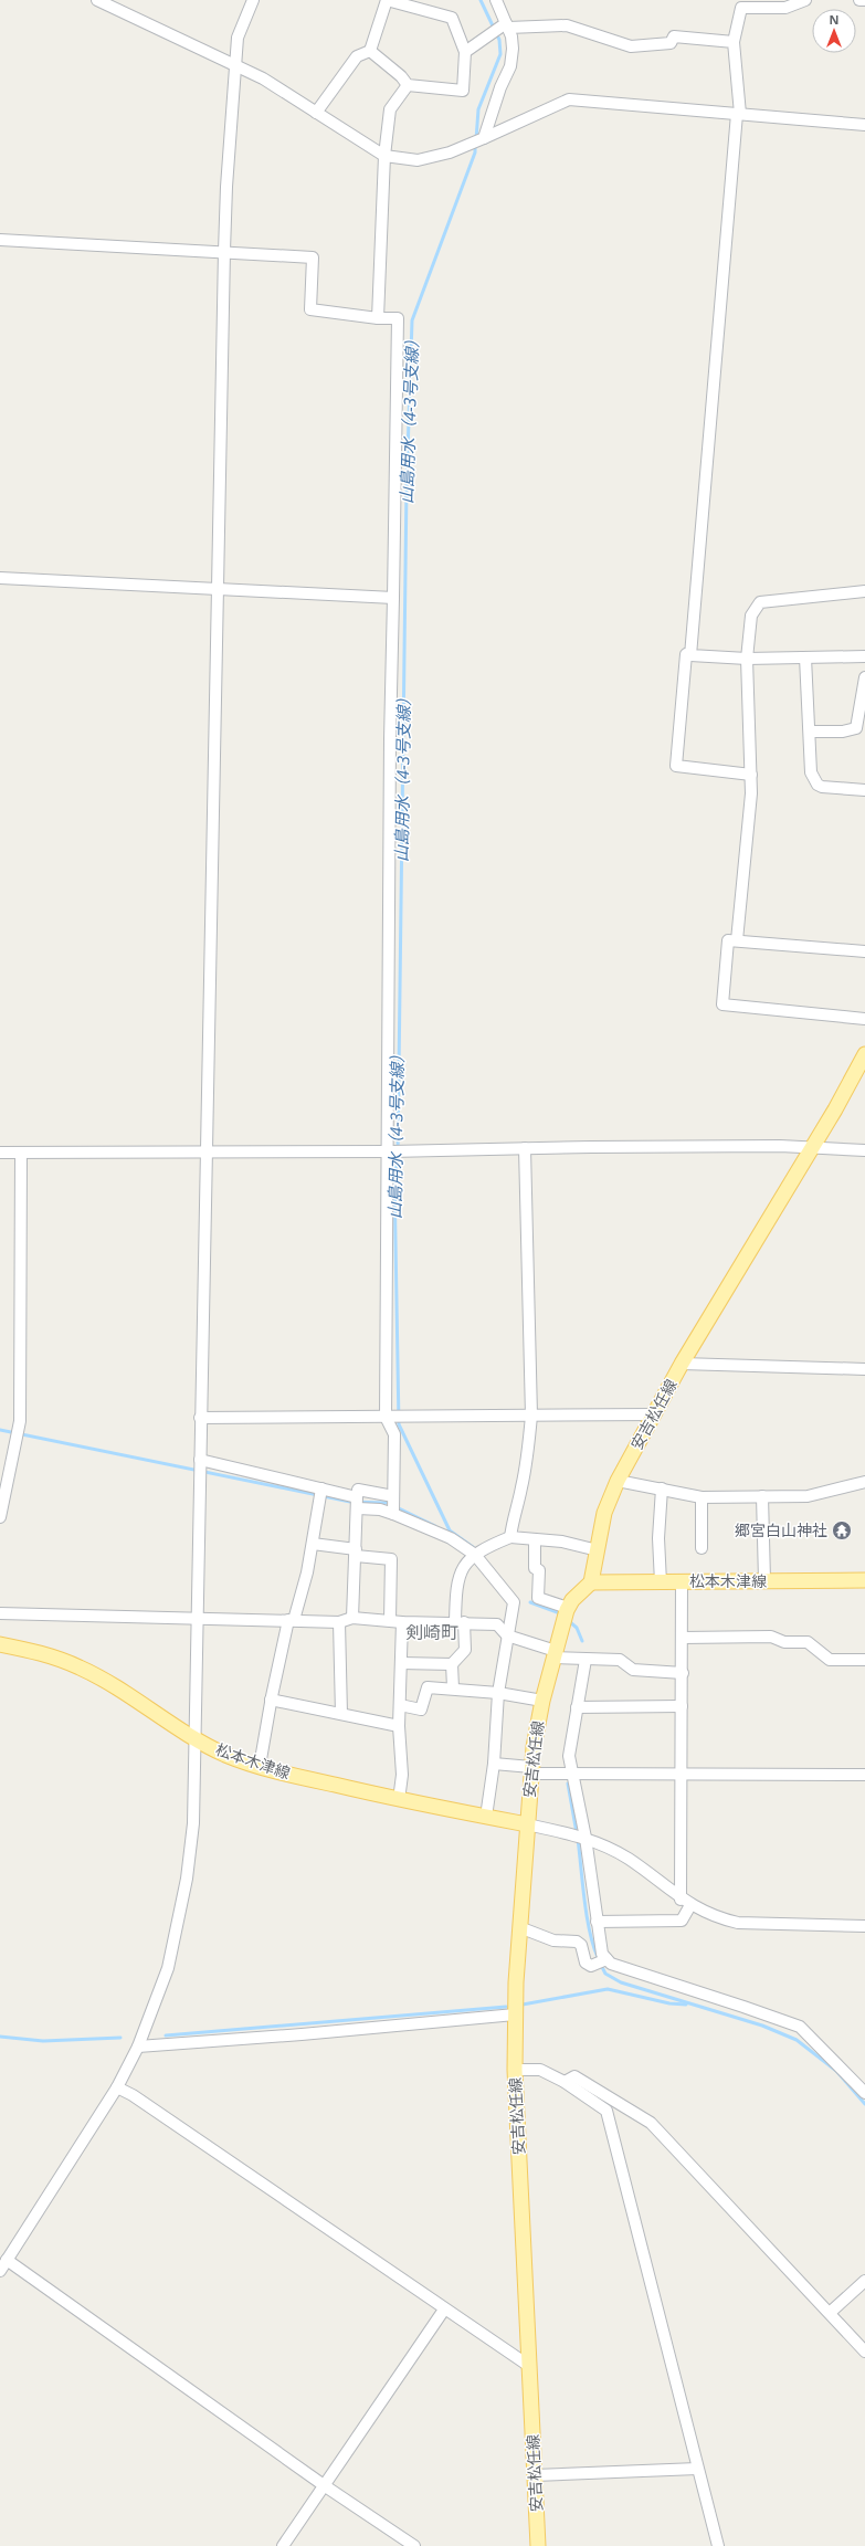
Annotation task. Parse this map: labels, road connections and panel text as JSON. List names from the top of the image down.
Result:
{
  "streets": {
    "main road": ["安吉松任線", "松本木津線"]
  },
  "crossings": [
    ["安吉松任線", "松本木津線"]
  ],
  "districts": ["剣崎町"],
  "water": ["山島用水（4-3号支線）"],
  "places": {
    "temple": ["郷宮白山神社"]
  },
  "north": "top"
}
